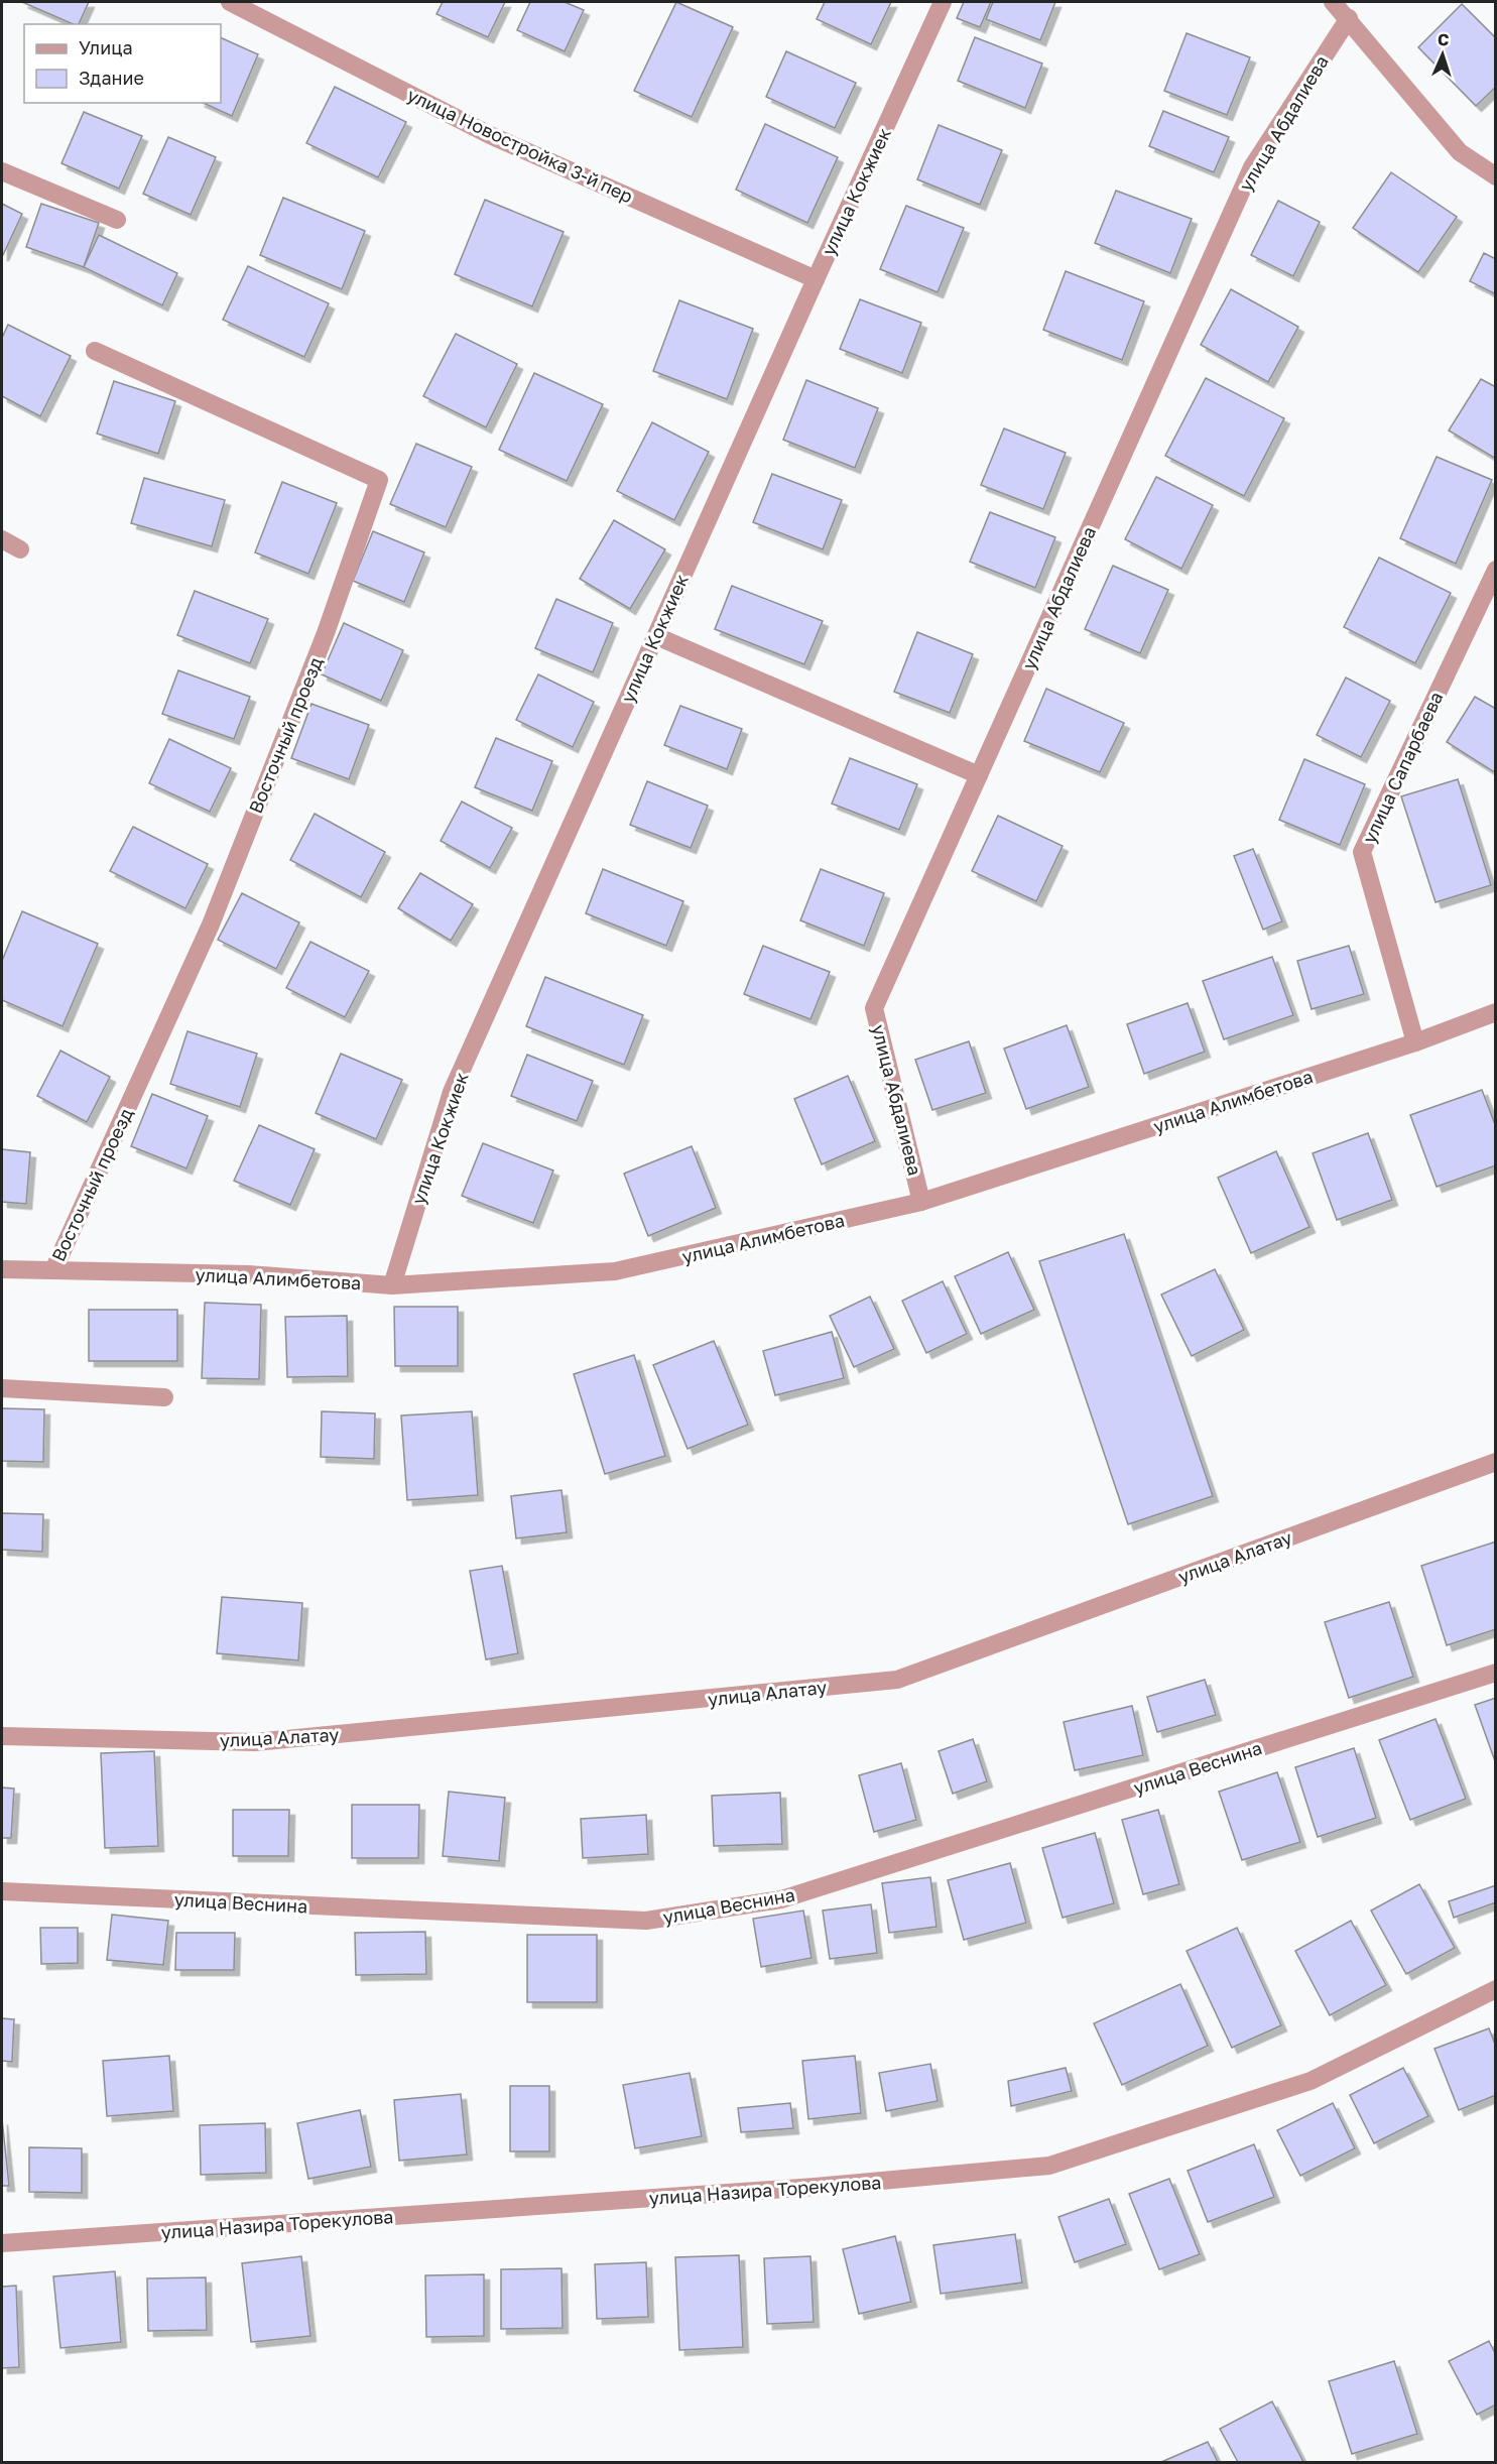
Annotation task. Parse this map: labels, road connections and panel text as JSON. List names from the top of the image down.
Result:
{
  "streets": {
    "street": [
      "улица Абдалиева",
      "улица Новостройка 3-й пер",
      "улица Кокжиек",
      "Восточный проезд",
      "улица Сапарбаева",
      "улица Алимбетова",
      "улица Алатау",
      "улица Веснина",
      "улица Назира Торекулова"
    ]
  },
  "crossings": [
    ["улица Абдалиева", "улица Алимбетова"],
    ["улица Новостройка 3-й пер", "улица Кокжиек"],
    ["улица Кокжиек", "улица Алимбетова"],
    ["Восточный проезд", "улица Алимбетова"],
    ["улица Сапарбаева", "улица Алимбетова"]
  ],
  "legend": ["Улица", "Здание"],
  "north": "top"
}
